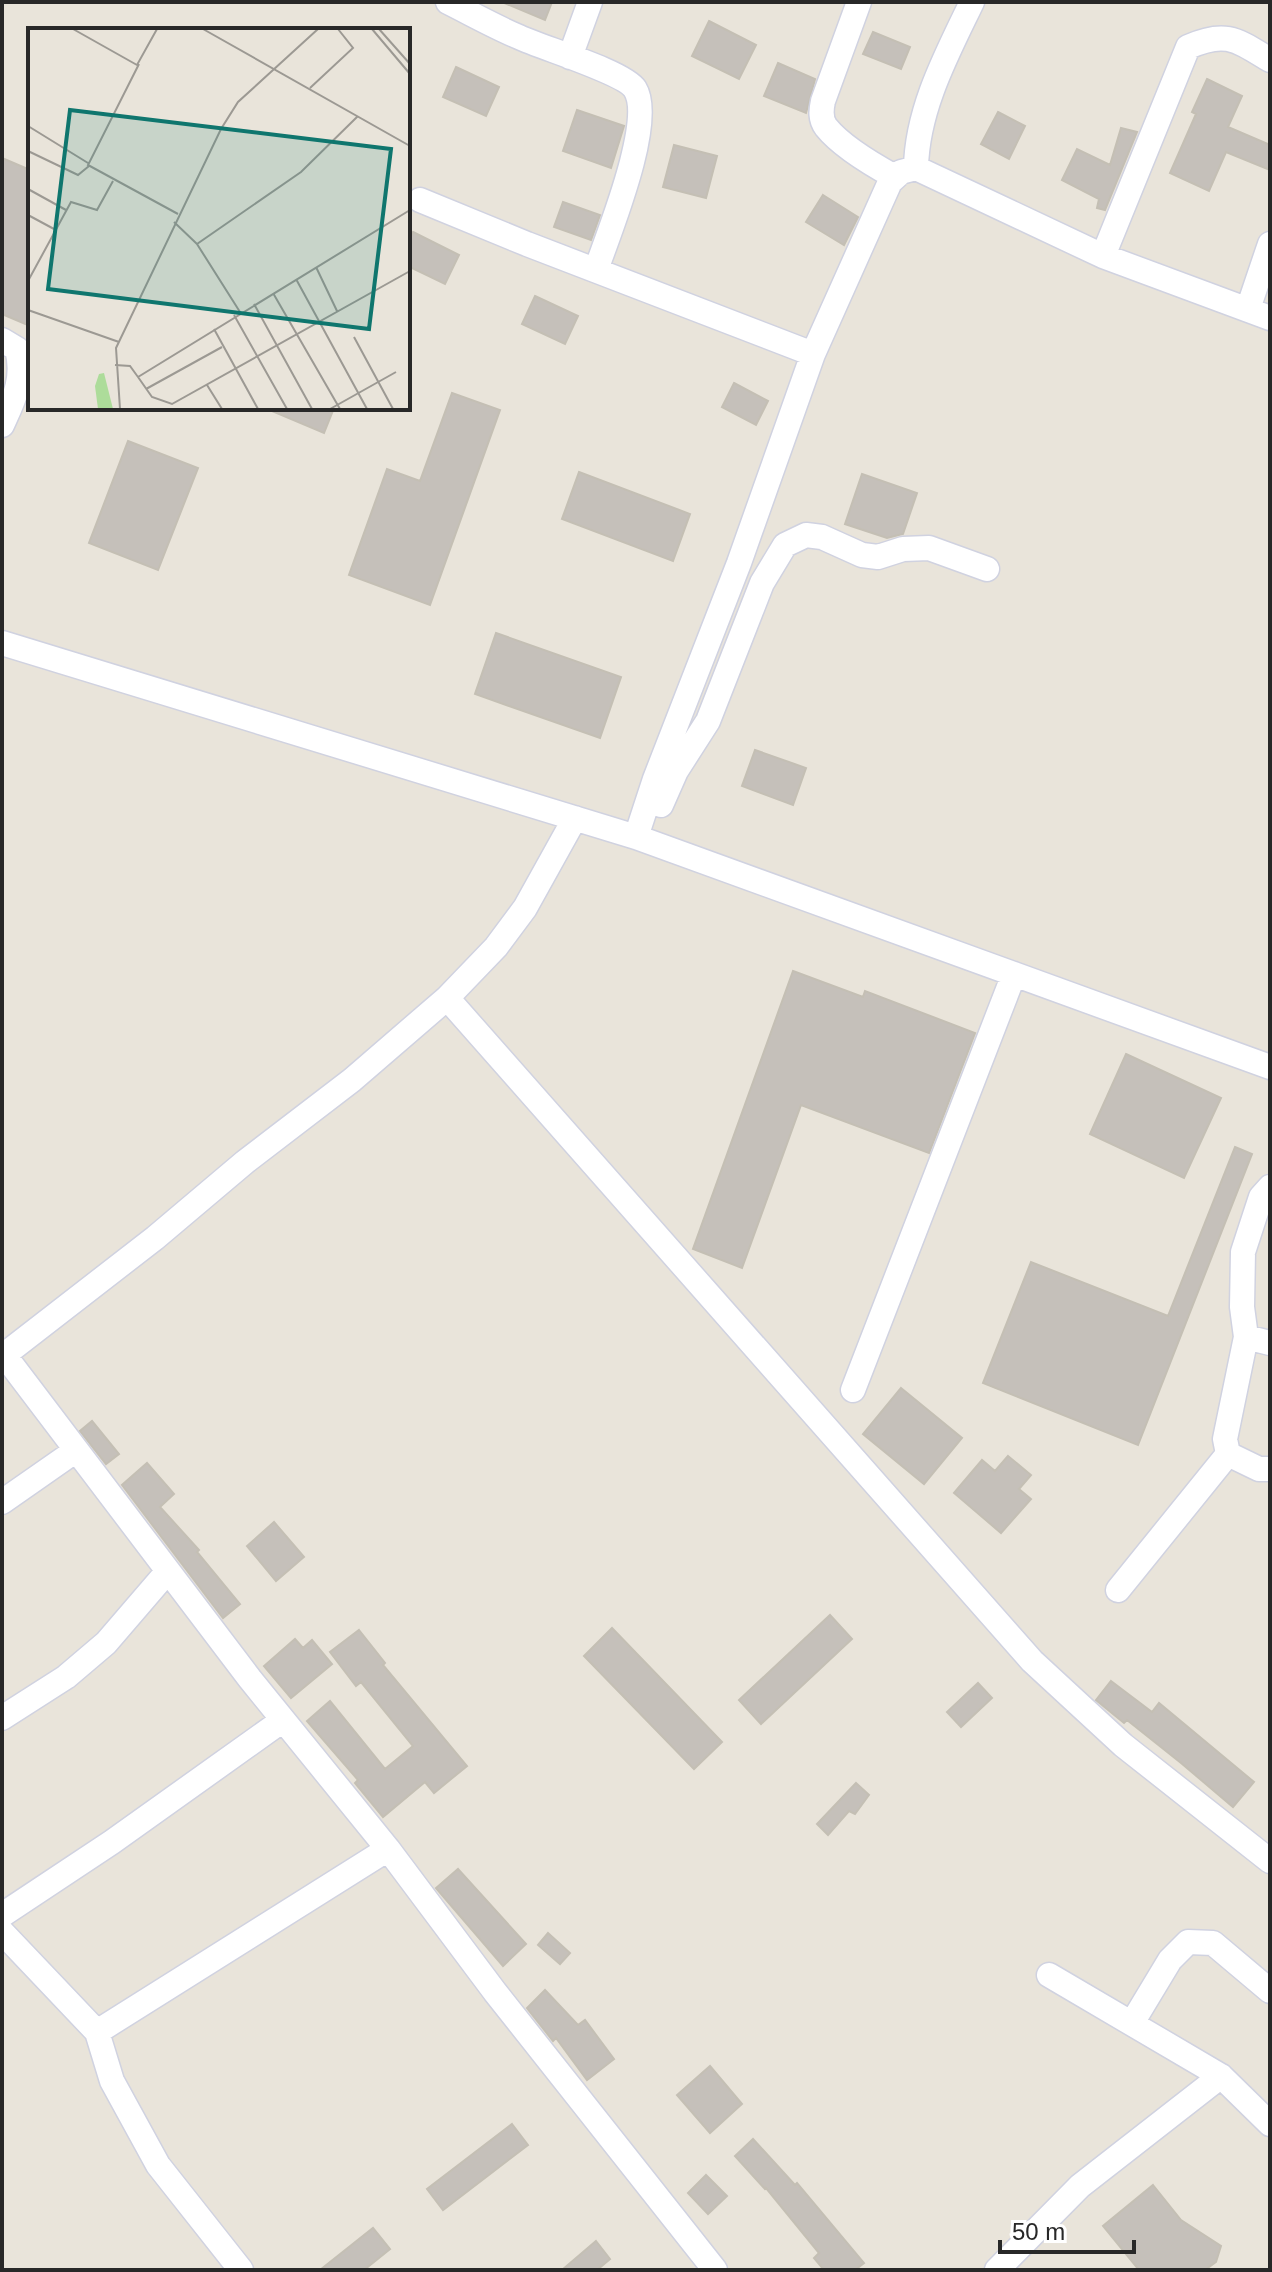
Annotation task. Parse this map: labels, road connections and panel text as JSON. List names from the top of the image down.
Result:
{
  "scale_bar": "50 m"
}
